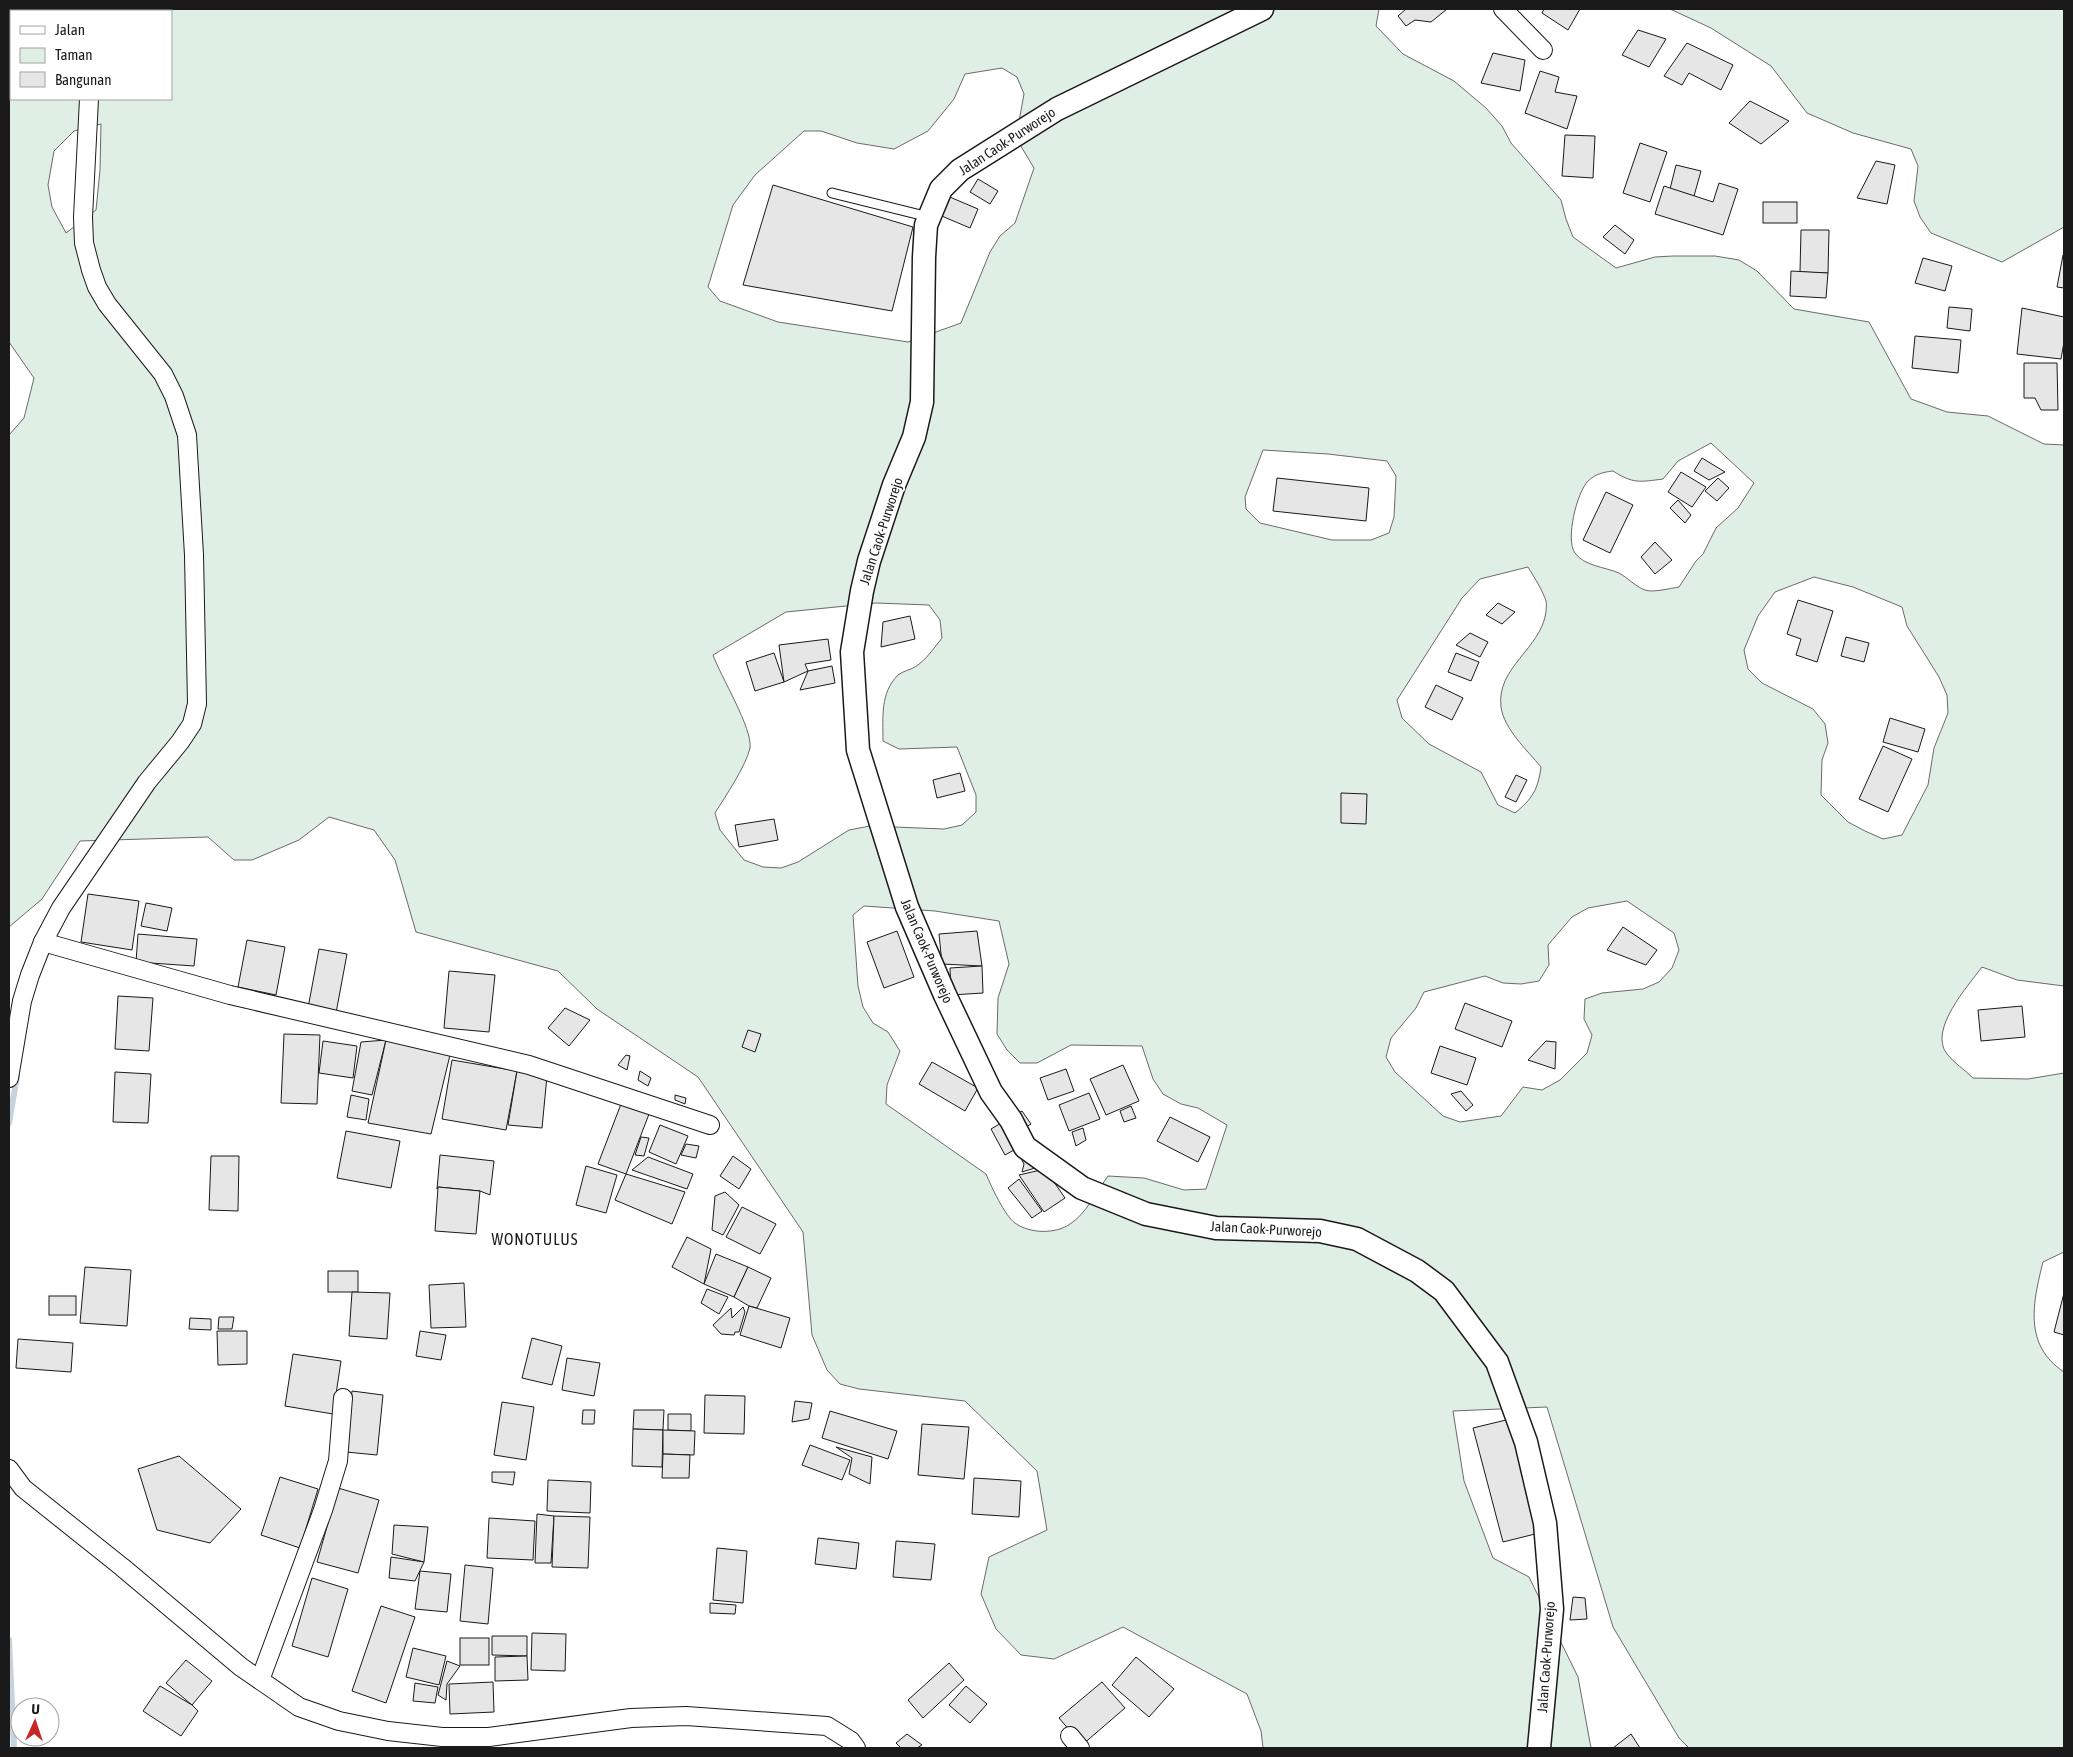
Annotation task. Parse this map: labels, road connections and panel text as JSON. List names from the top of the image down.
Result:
{
  "streets": {
    "street": ["Jalan Caok-Purworejo"]
  },
  "districts": ["WONOTULUS"],
  "legend": ["Jalan", "Taman", "Bangunan"],
  "north": "top"
}
